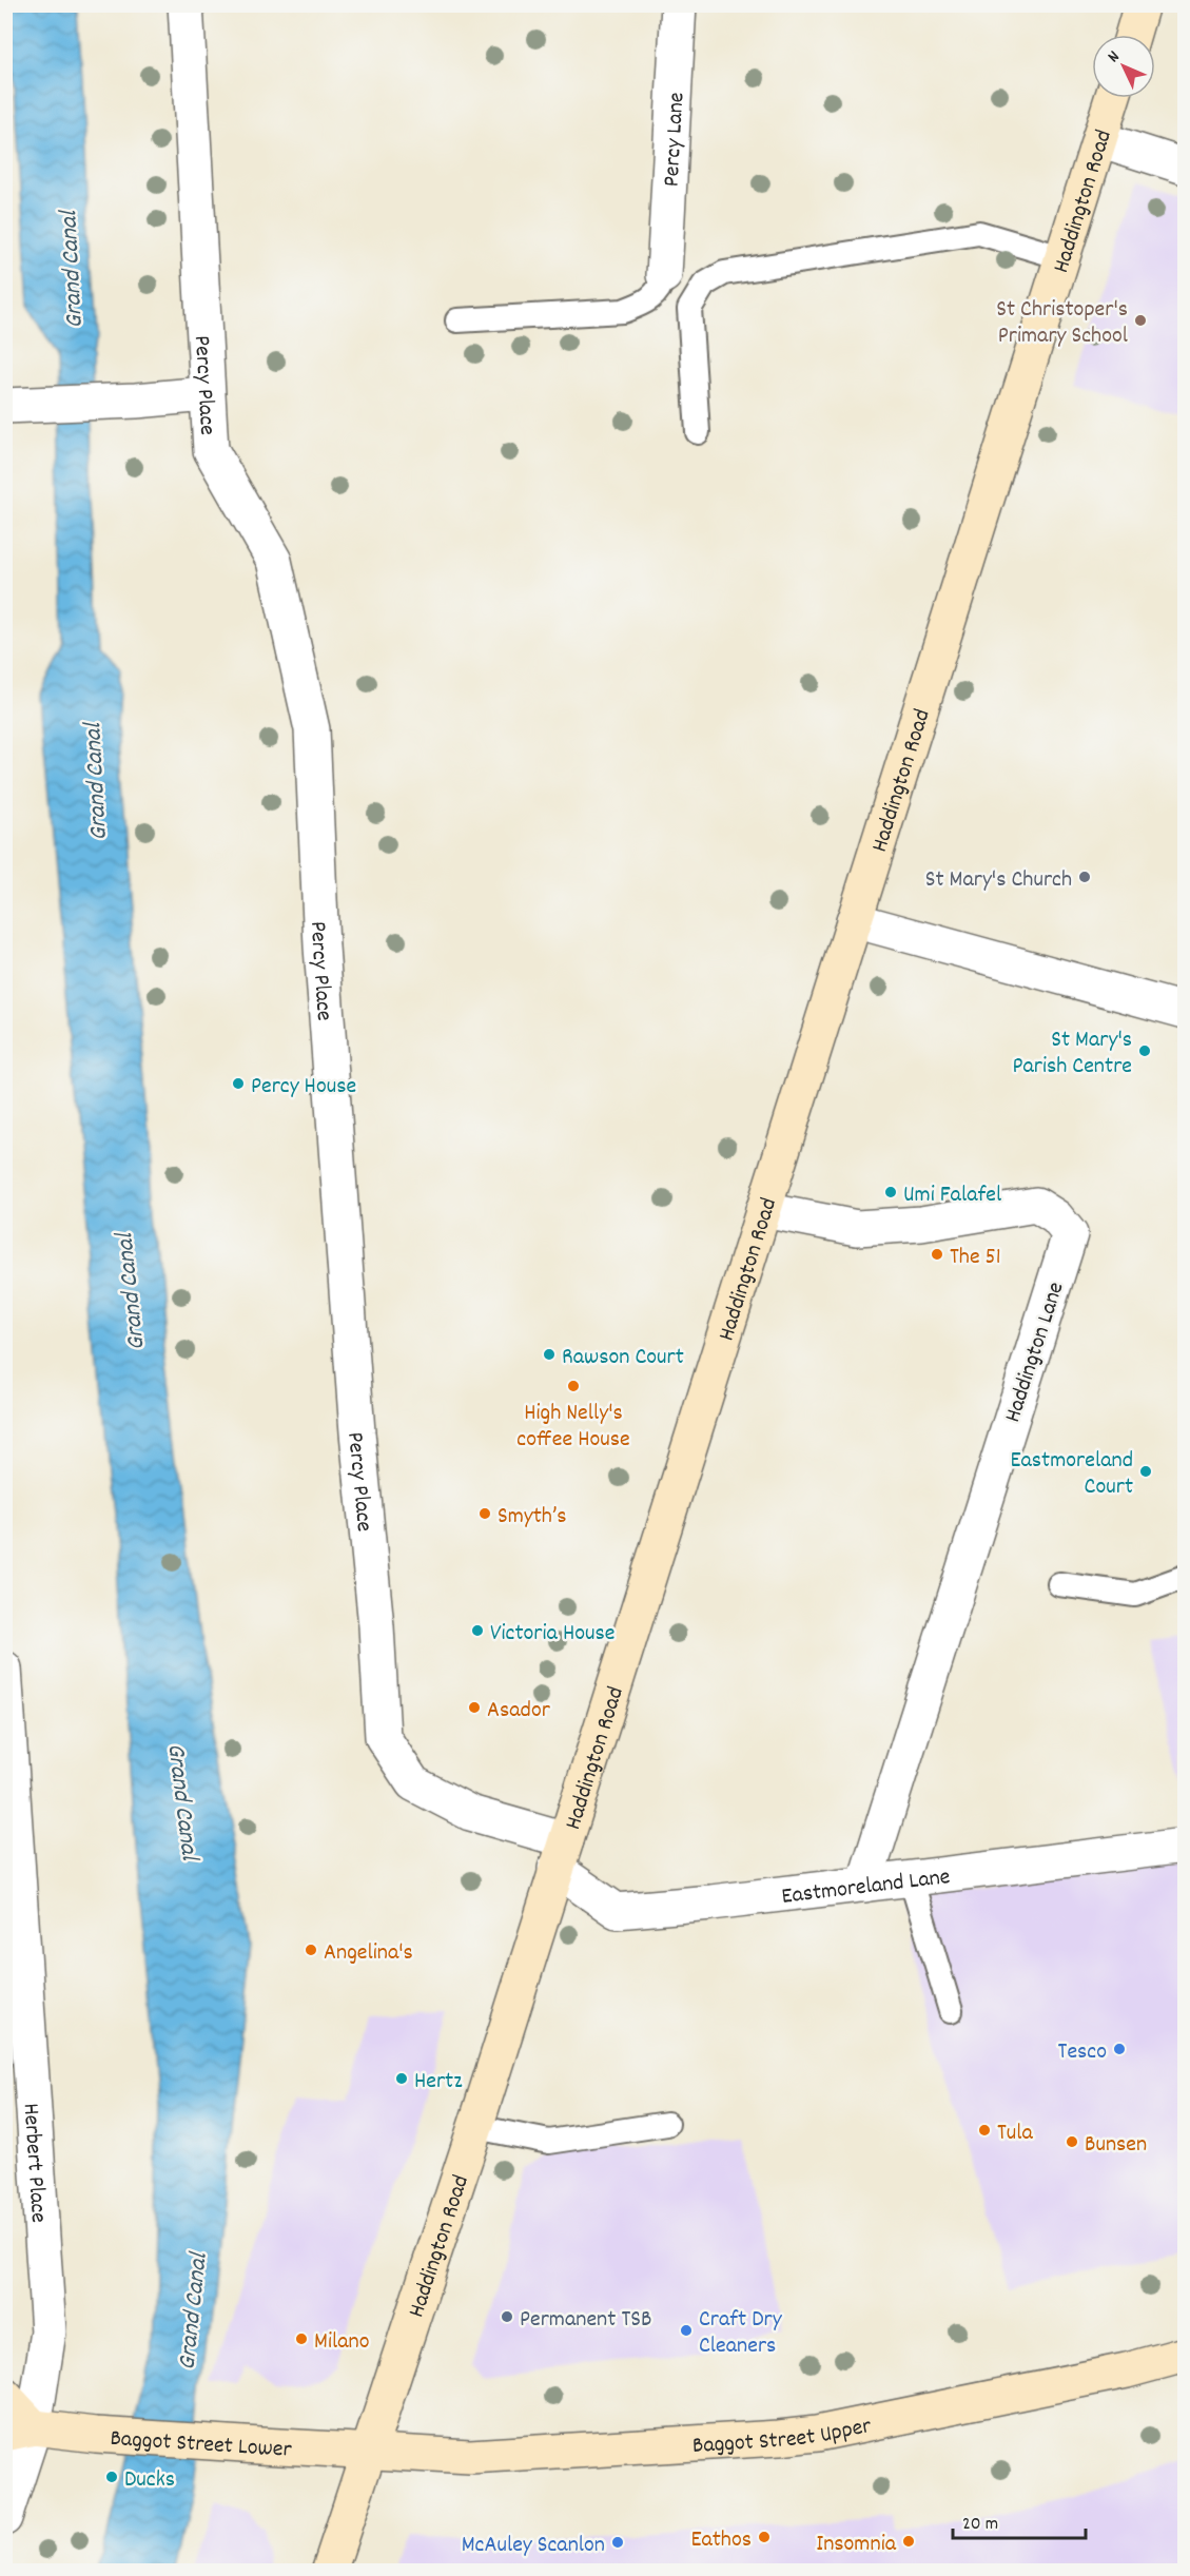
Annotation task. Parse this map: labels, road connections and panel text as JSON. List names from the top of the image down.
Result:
{
  "streets": {
    "main road": ["Haddington Road", "Baggot Street Upper", "Baggot Street Lower"],
    "street": [
      "Percy Lane",
      "Percy Place",
      "Haddington Lane",
      "Eastmoreland Lane",
      "Herbert Place"
    ]
  },
  "crossings": [
    ["Haddington Road", "Percy Place"],
    ["Haddington Road", "Haddington Lane"],
    ["Haddington Road", "Eastmoreland Lane"],
    ["Haddington Road", "Baggot Street Upper"],
    ["Haddington Road", "Baggot Street Lower"],
    ["Percy Place", "Eastmoreland Lane"],
    ["Haddington Lane", "Eastmoreland Lane"],
    ["Herbert Place", "Baggot Street Lower"],
    ["Baggot Street Upper", "Baggot Street Lower"]
  ],
  "water": ["Grand Canal"],
  "places": [
    "St Christoper's Primary School",
    "St Mary's Church",
    "St Mary's Parish Centre",
    "Percy House",
    "Umi Falafel",
    "The 51",
    "Rawson Court",
    "High Nelly's coffee House",
    "Eastmoreland Court",
    "Smyth’s",
    "Victoria House",
    "Asador",
    "Angelina's",
    "Tesco",
    "Hertz",
    "Tula",
    "Bunsen",
    "Permanent TSB",
    "Craft Dry Cleaners",
    "Milano",
    "Ducks",
    "Eathos",
    "Insomnia",
    "McAuley Scanlon"
  ],
  "scale_bar": "20 m",
  "north": "top left"
}
